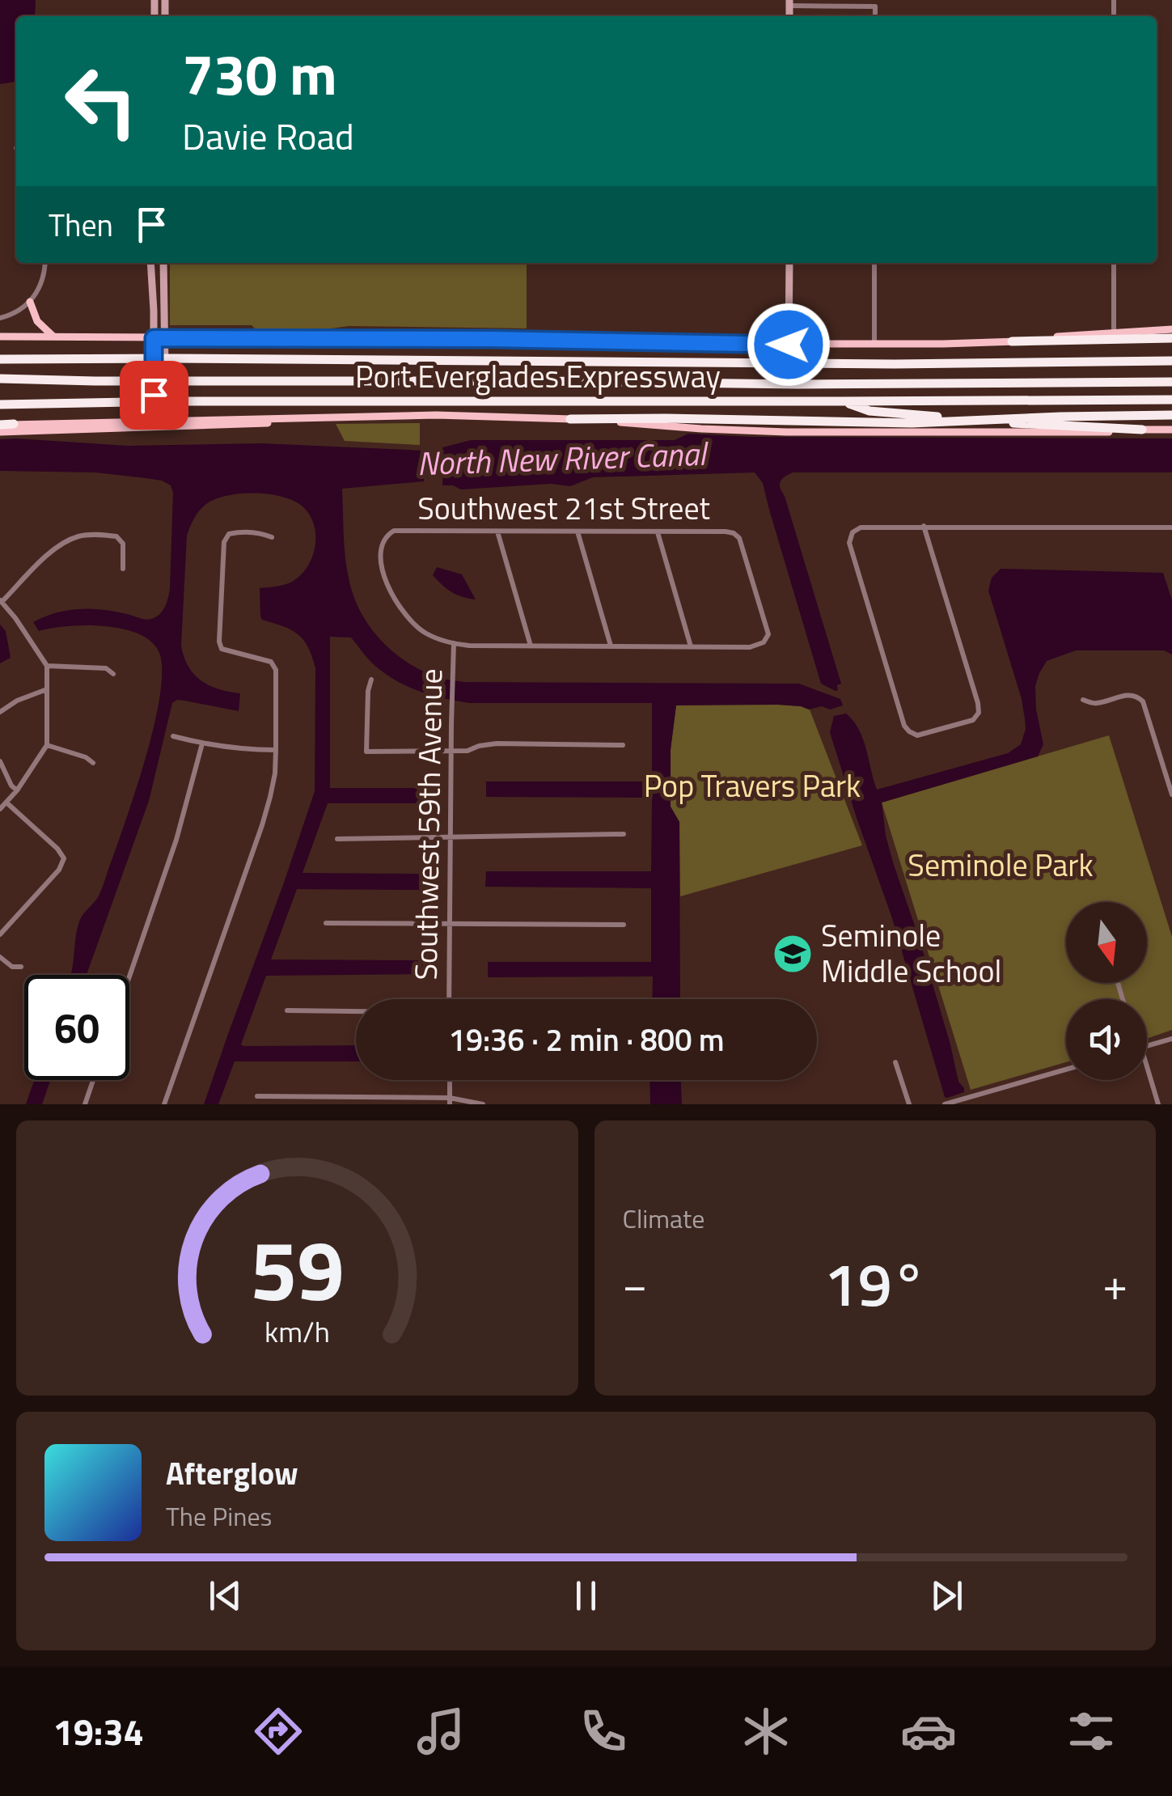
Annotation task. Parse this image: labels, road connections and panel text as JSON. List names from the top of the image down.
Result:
{
  "streets": {
    "highway": ["Port Everglades Expressway"],
    "street": ["Southwest 21st Street", "Southwest 59th Avenue"]
  },
  "crossings": [
    ["Southwest 21st Street", "Southwest 59th Avenue"]
  ],
  "water": ["North New River Canal"],
  "parks": ["Pop Travers Park", "Seminole Park"],
  "places": {
    "school or university": ["Seminole Middle School"]
  },
  "north": "bottom",
  "page": {
    "turn": ["730 m", "Davie Road"],
    "then": "Then",
    "limit": "60",
    "trip": "19:36 · 2 min · 800 m",
    "tile": "Climate",
    "heat": ["−", "19°", "+"],
    "song": ["Afterglow", "The Pines"],
    "tabs": "19:34",
    "gauge": ["59", "km/h"]
  }
}
